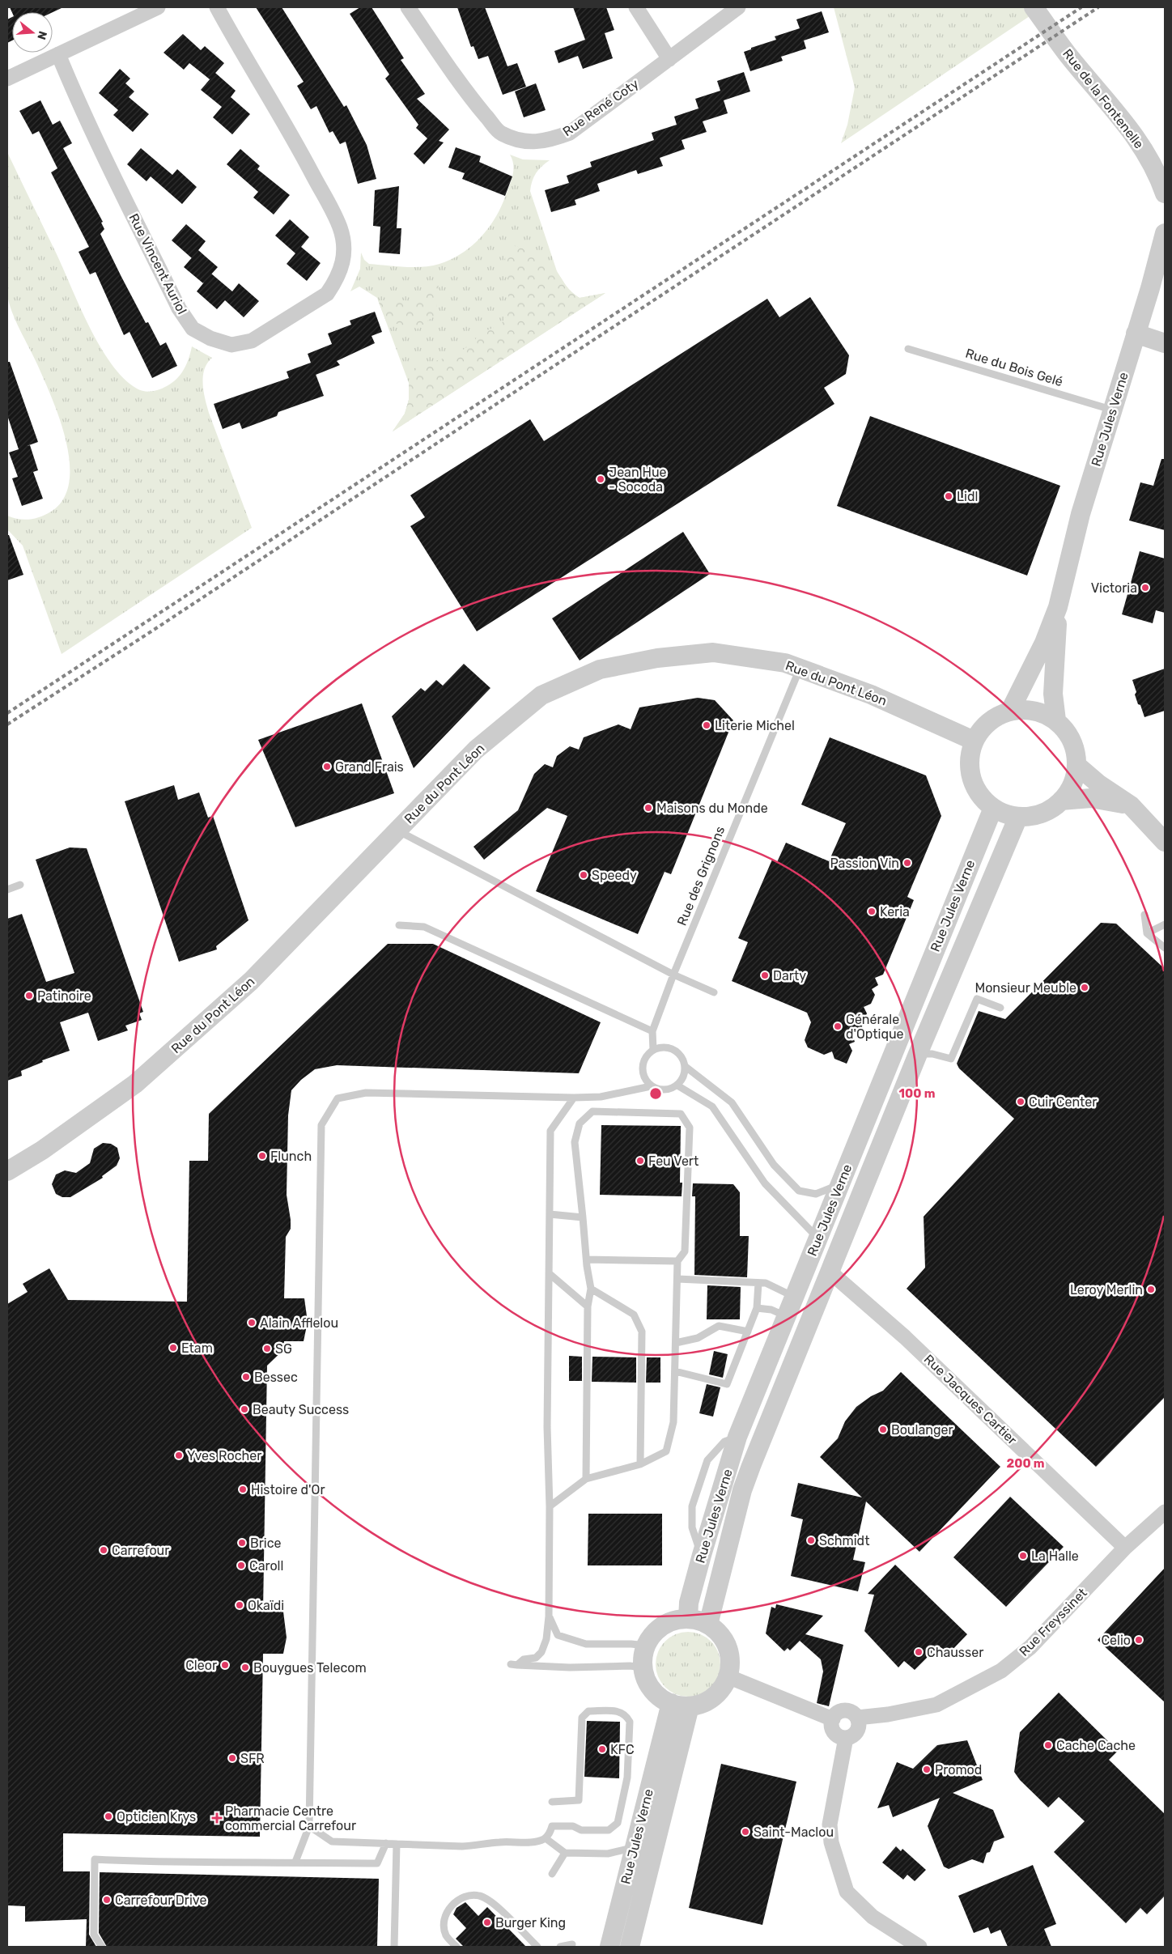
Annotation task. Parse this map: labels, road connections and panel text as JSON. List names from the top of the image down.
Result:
{
  "streets": {
    "street": [
      "Rue de la Fontenelle",
      "Rue René Coty",
      "Rue Vincent Auriol",
      "Rue Jules Verne",
      "Rue du Pont Léon",
      "Rue Jacques Cartier",
      "Rue Freyssinet"
    ],
    "lane": ["Rue du Bois Gelé", "Rue des Grignons"]
  },
  "crossings": [
    ["Rue du Bois Gelé", "Rue Jules Verne"],
    ["Rue Jules Verne", "Rue du Pont Léon"],
    ["Rue Jules Verne", "Rue Jacques Cartier"],
    ["Rue du Pont Léon", "Rue des Grignons"],
    ["Rue Jacques Cartier", "Rue Freyssinet"]
  ],
  "places": {
    "other": [
      "Jean Hue - Socoda",
      "Lidl",
      "Victoria",
      "Literie Michel",
      "Grand Frais",
      "Maisons du Monde",
      "Passion Vin",
      "Speedy",
      "Keria",
      "Darty",
      "Monsieur Meuble",
      "Patinoire",
      "Générale d'Optique",
      "Cuir Center",
      "Flunch",
      "Feu Vert",
      "Leroy Merlin",
      "Alain Afflelou",
      "Etam",
      "SG",
      "Bessec",
      "Beauty Success",
      "Boulanger",
      "Yves Rocher",
      "Histoire d'Or",
      "Schmidt",
      "Brice",
      "Carrefour",
      "La Halle",
      "Caroll",
      "Okaïdi",
      "Celio",
      "Chausser",
      "Cleor",
      "Bouygues Telecom",
      "Cache Cache",
      "KFC",
      "SFR",
      "Promod",
      "Opticien Krys",
      "Saint-Maclou",
      "Carrefour Drive",
      "Burger King"
    ],
    "health": ["Pharmacie Centre commercial Carrefour"]
  },
  "north": "right",
  "rings": ["100 m", "200 m"]
}
